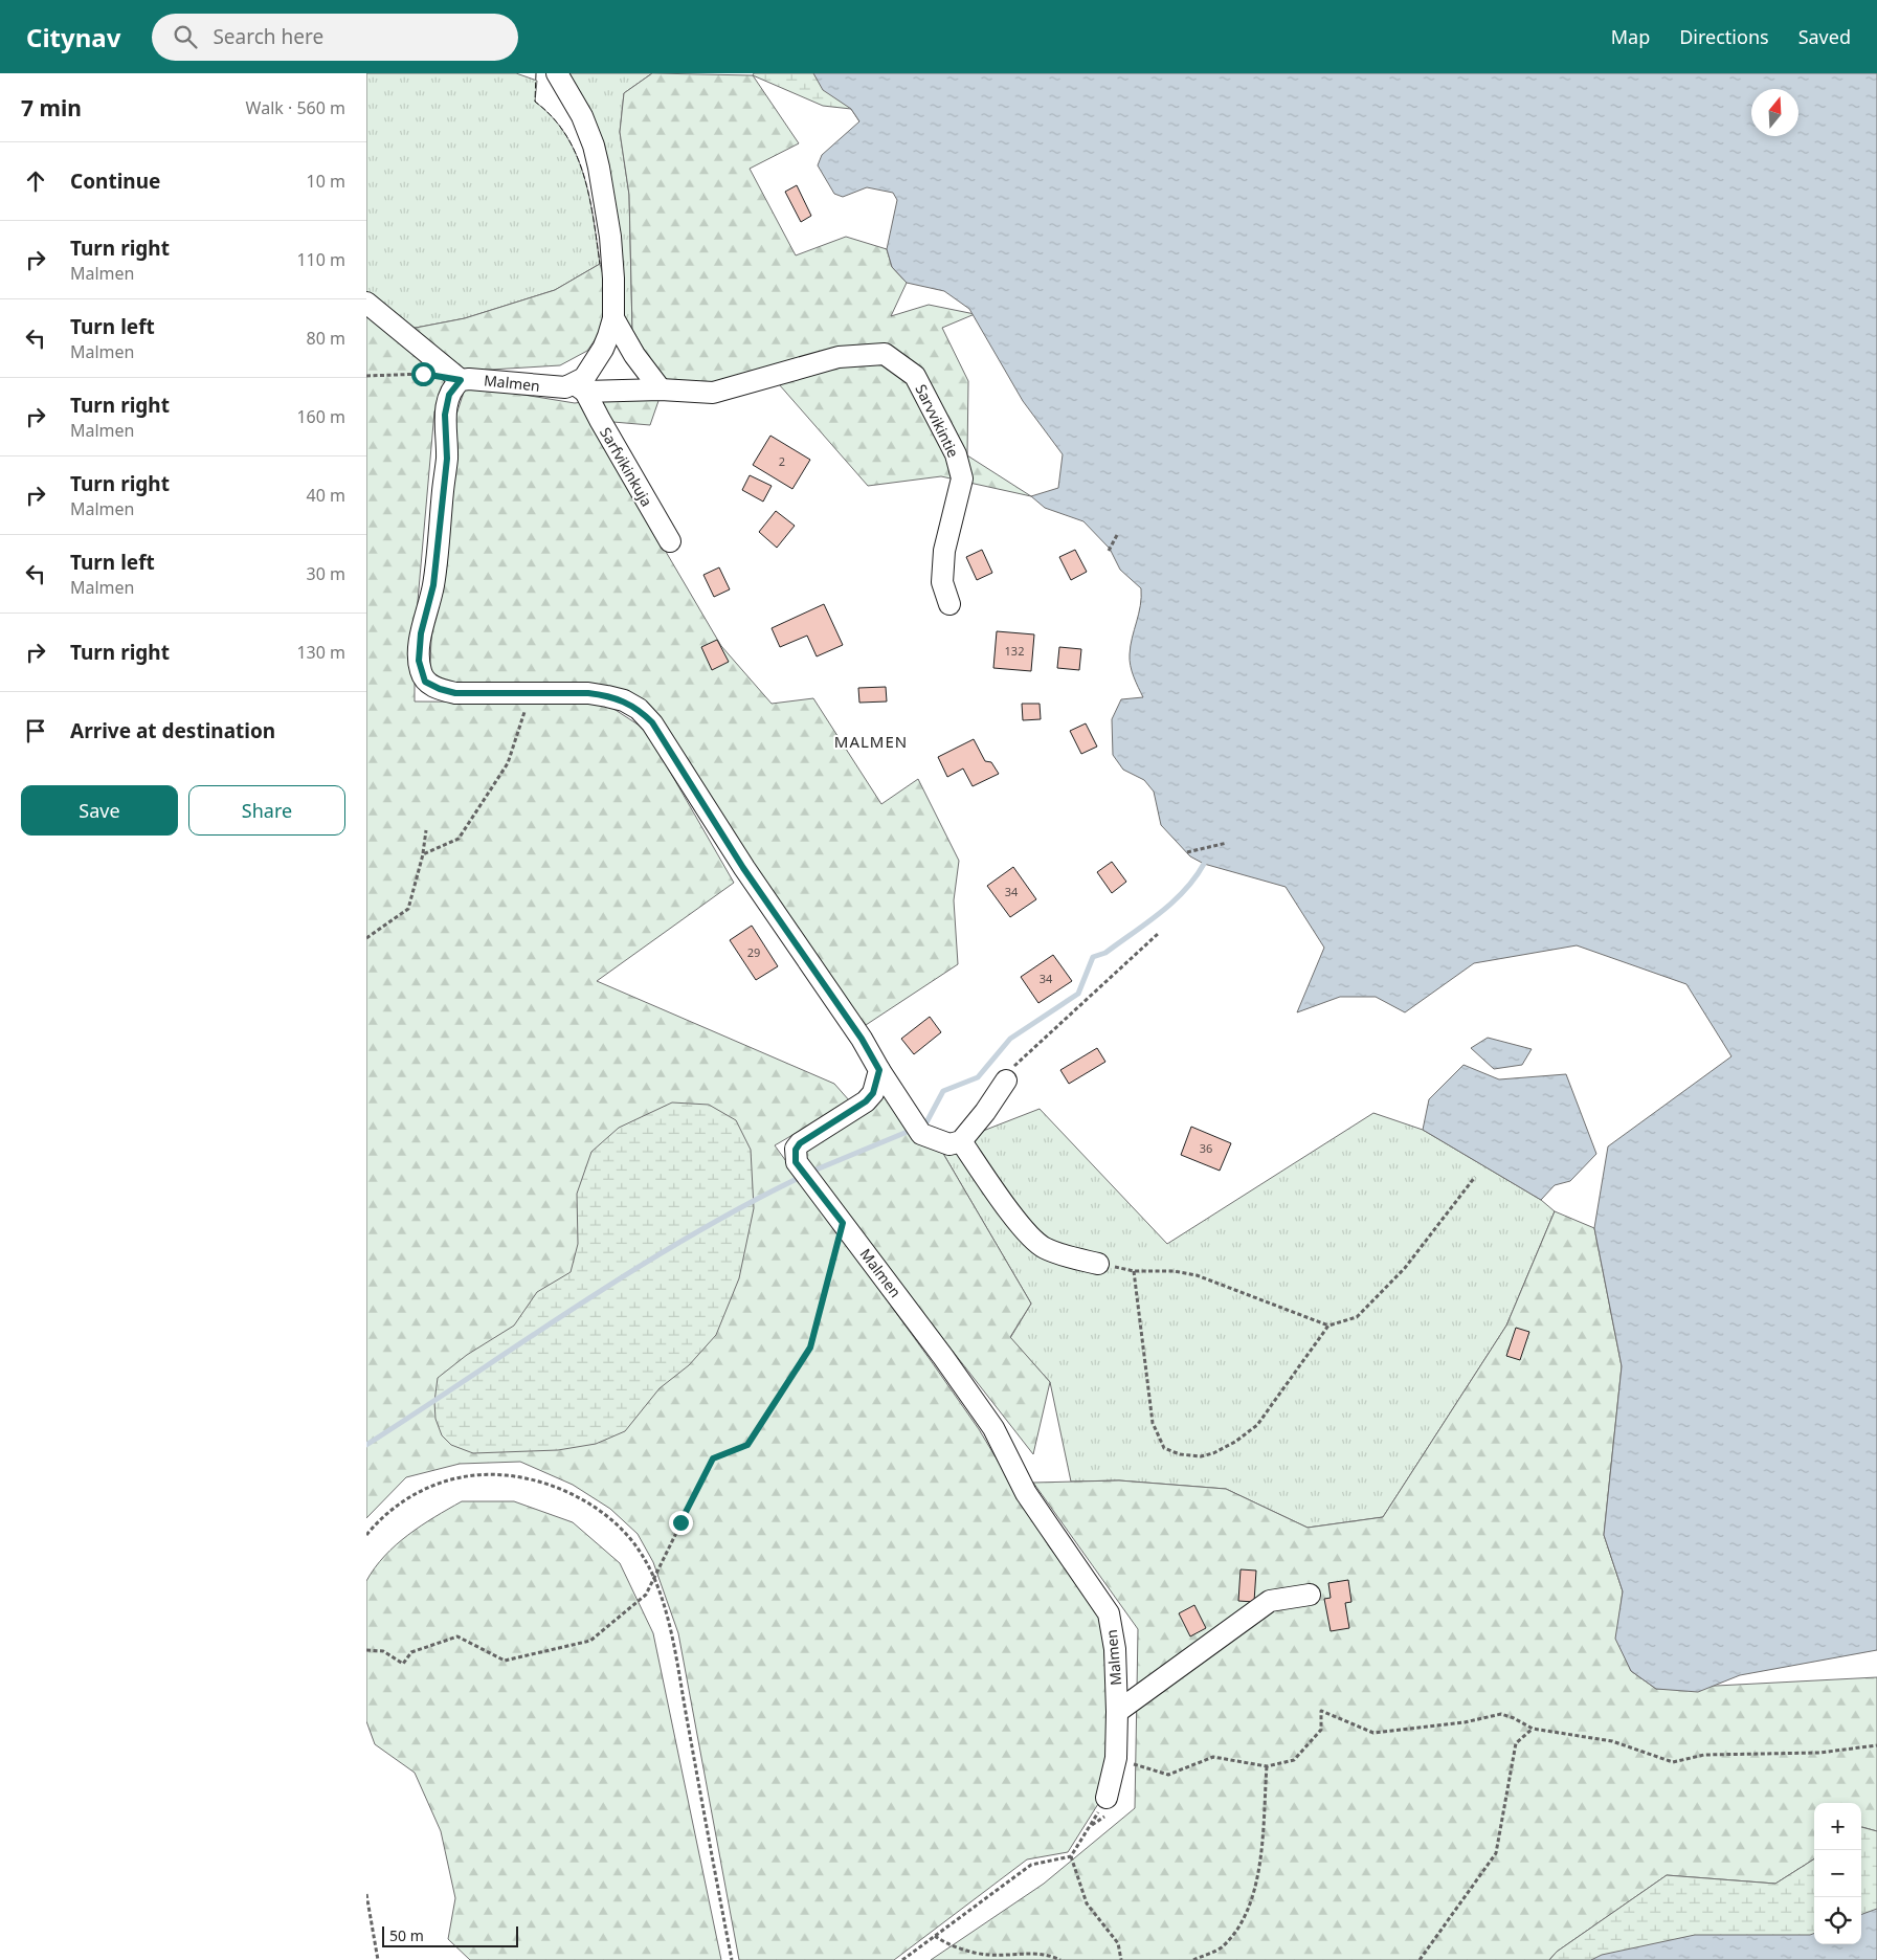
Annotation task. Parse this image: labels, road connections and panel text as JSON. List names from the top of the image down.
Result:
{
  "streets": {
    "street": ["Malmen", "Sarvvikintie", "Sarfvikinkuja"]
  },
  "crossings": [
    ["Malmen", "Sarvvikintie"],
    ["Malmen", "Sarfvikinkuja"],
    ["Sarvvikintie", "Sarfvikinkuja"]
  ],
  "districts": ["MALMEN"],
  "house_numbers": [
    "2",
    "132",
    "34",
    "29",
    "34",
    "36"
  ],
  "scale_bar": "50 m",
  "north": "top",
  "page": {
    "header": "Citynav",
    "search": "Search here",
    "nav": ["Map", "Directions", "Saved"],
    "heading": ["7 min", "Walk · 560 m"],
    "list": [
      ["Continue", "10 m"],
      ["Turn right", "Malmen", "110 m"],
      ["Turn left", "Malmen", "80 m"],
      ["Turn right", "Malmen", "160 m"],
      ["Turn right", "Malmen", "40 m"],
      ["Turn left", "Malmen", "30 m"],
      ["Turn right", "130 m"],
      "Arrive at destination"
    ],
    "buttons": ["Save", "Share"],
    "map_buttons": ["+", "−"],
    "scale": "50 m"
  }
}
